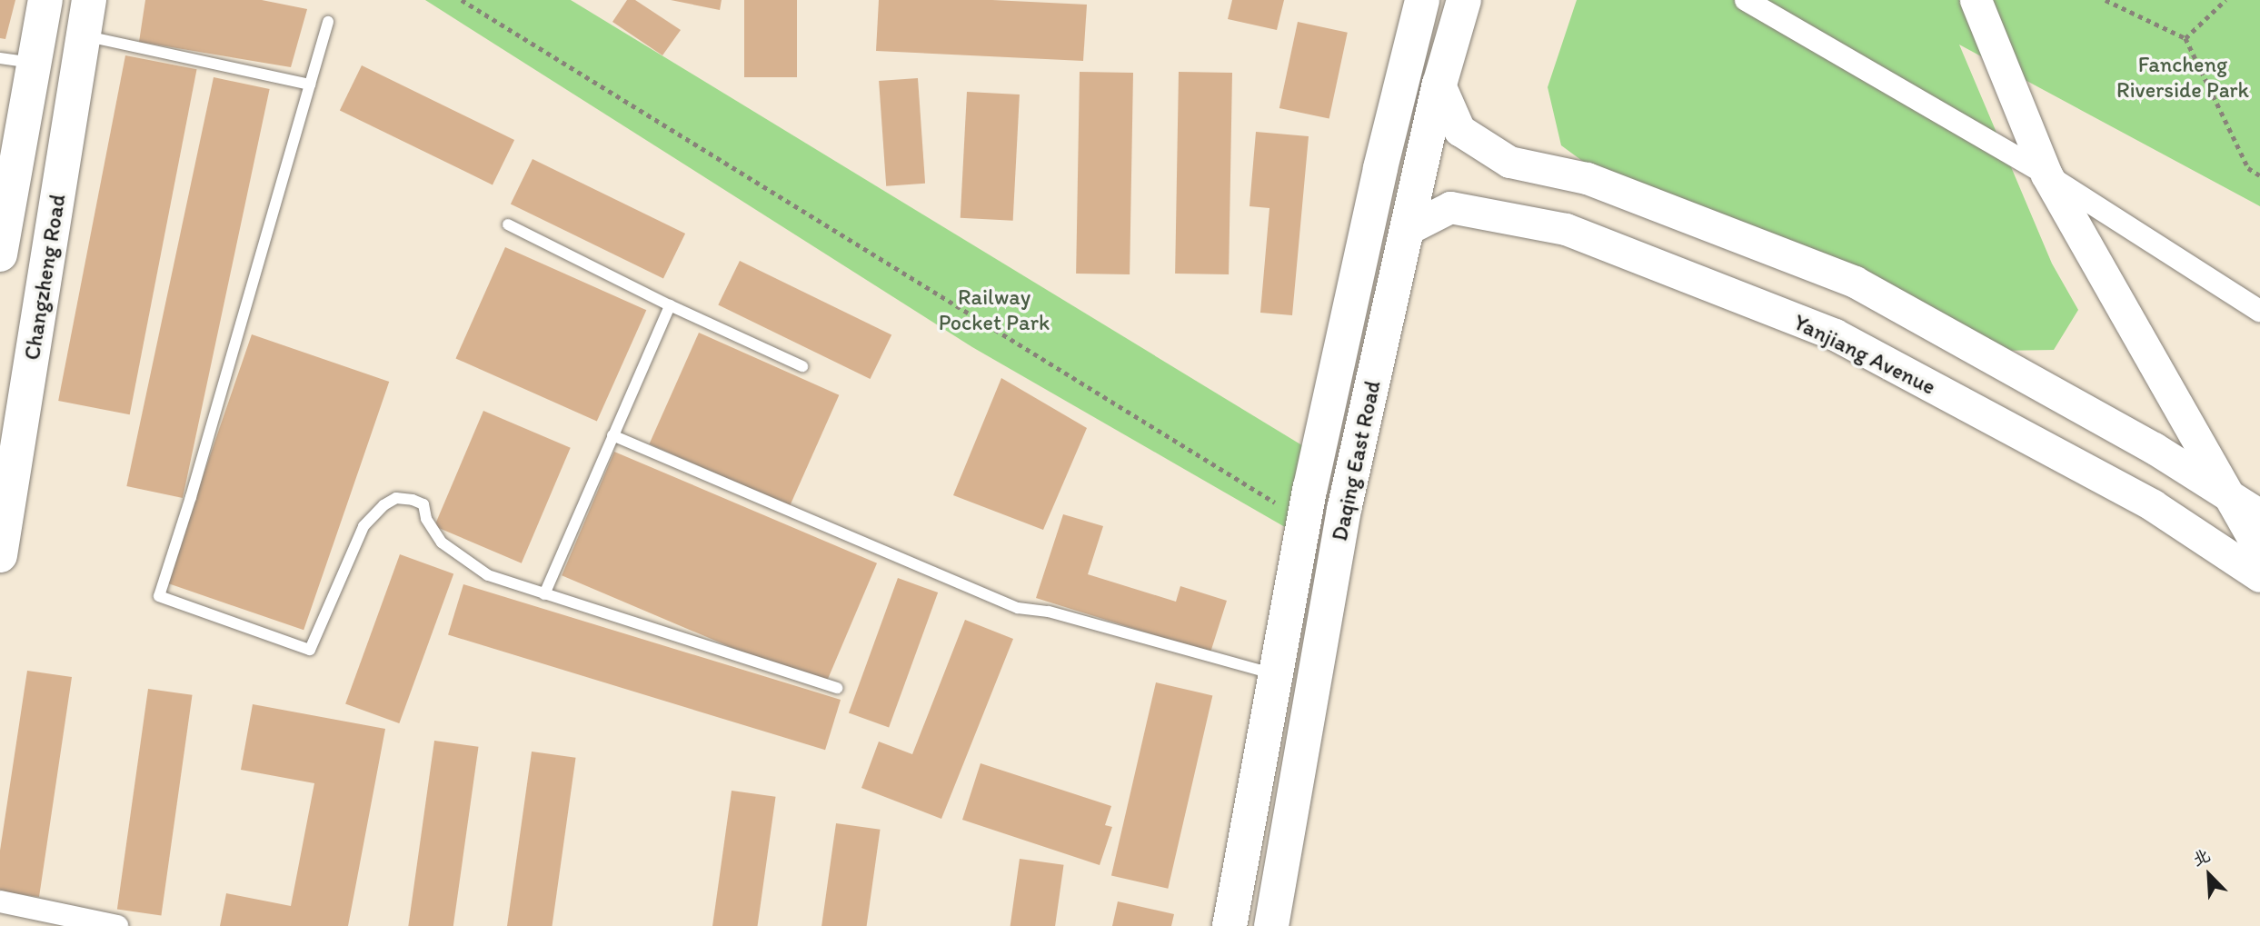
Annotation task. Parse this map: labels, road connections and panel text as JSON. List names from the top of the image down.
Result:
{
  "streets": {
    "main road": ["Changzheng Road", "Yanjiang Avenue", "Daqing East Road"]
  },
  "crossings": [
    ["Yanjiang Avenue", "Daqing East Road"]
  ],
  "parks": ["Fancheng Riverside Park", "Railway Pocket Park"],
  "north": "top left"
}
